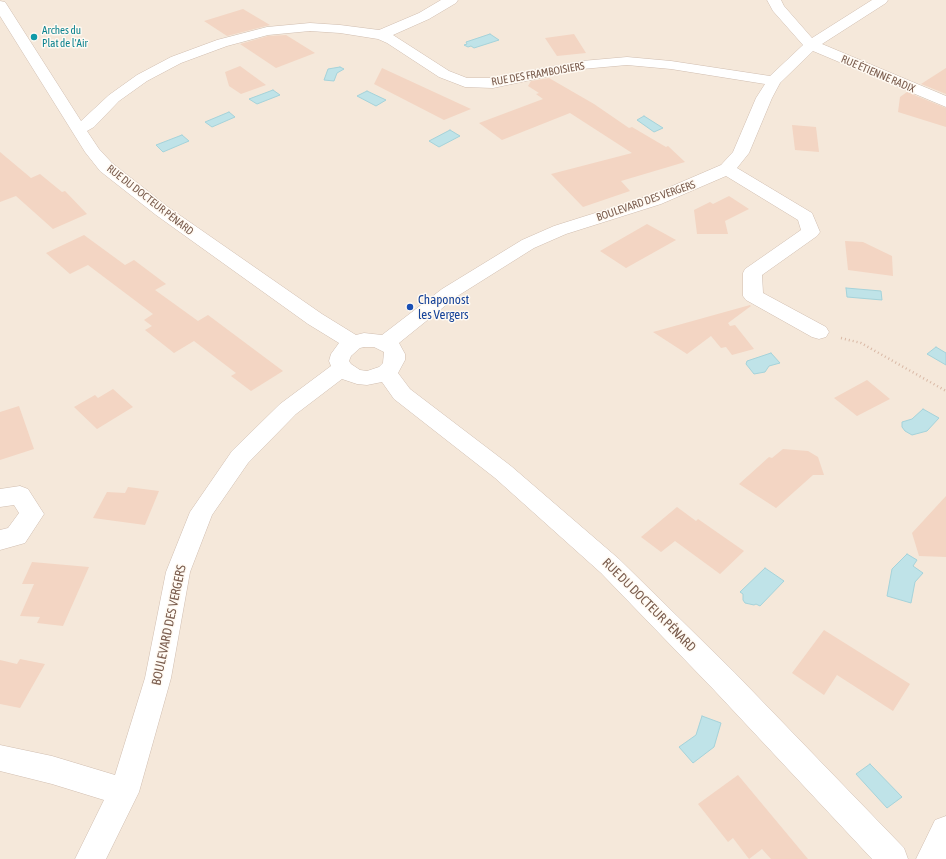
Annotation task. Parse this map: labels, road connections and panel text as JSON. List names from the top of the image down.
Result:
{
  "streets": {
    "street": [
      "RUE DES FRAMBOISIERS",
      "RUE ÉTIENNE RADIX",
      "RUE DU DOCTEUR PÉNARD",
      "BOULEVARD DES VERGERS"
    ]
  },
  "crossings": [
    ["RUE DES FRAMBOISIERS", "RUE DU DOCTEUR PÉNARD"],
    ["RUE DES FRAMBOISIERS", "BOULEVARD DES VERGERS"],
    ["RUE ÉTIENNE RADIX", "BOULEVARD DES VERGERS"],
    ["RUE DU DOCTEUR PÉNARD", "BOULEVARD DES VERGERS"]
  ],
  "places": ["Arches du Plat de l'Air", "Chaponost les Vergers"]
}
